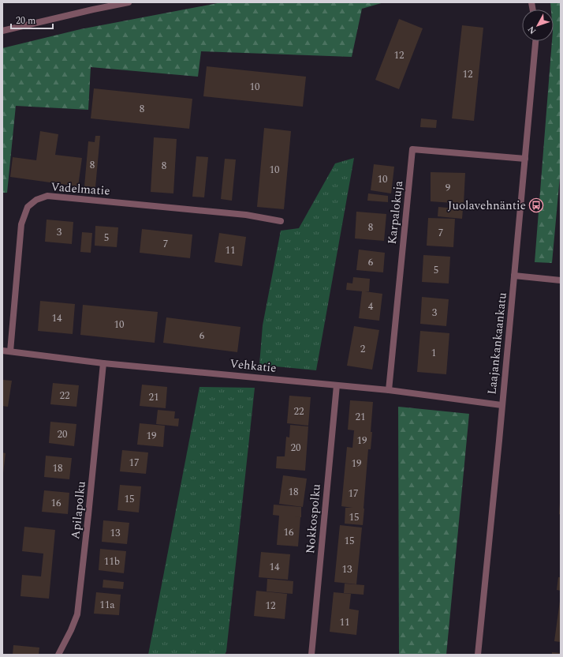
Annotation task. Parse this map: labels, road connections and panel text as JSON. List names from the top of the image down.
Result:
{
  "streets": {
    "street": [
      "Vadelmatie",
      "Karpalokuja",
      "Laajankankaankatu",
      "Vehkatie",
      "Apilapolku",
      "Nokkospolku"
    ]
  },
  "crossings": [
    ["Vadelmatie", "Vehkatie"],
    ["Karpalokuja", "Laajankankaankatu"],
    ["Karpalokuja", "Vehkatie"],
    ["Laajankankaankatu", "Vehkatie"],
    ["Vehkatie", "Apilapolku"],
    ["Vehkatie", "Nokkospolku"]
  ],
  "places": {
    "bus stop": ["Juolavehnäntie"]
  },
  "house_numbers": [
    "12",
    "12",
    "10",
    "8",
    "8",
    "8",
    "10",
    "10",
    "9",
    "8",
    "3",
    "7",
    "5",
    "7",
    "11",
    "6",
    "5",
    "4",
    "3",
    "14",
    "10",
    "6",
    "2",
    "1",
    "22",
    "21",
    "22",
    "21",
    "20",
    "19",
    "19",
    "20",
    "17",
    "19",
    "18",
    "18",
    "17",
    "15",
    "16",
    "15",
    "16",
    "13",
    "15",
    "11b",
    "14",
    "13",
    "11a",
    "12",
    "11"
  ],
  "scale_bar": "20 m",
  "north": "bottom left"
}
